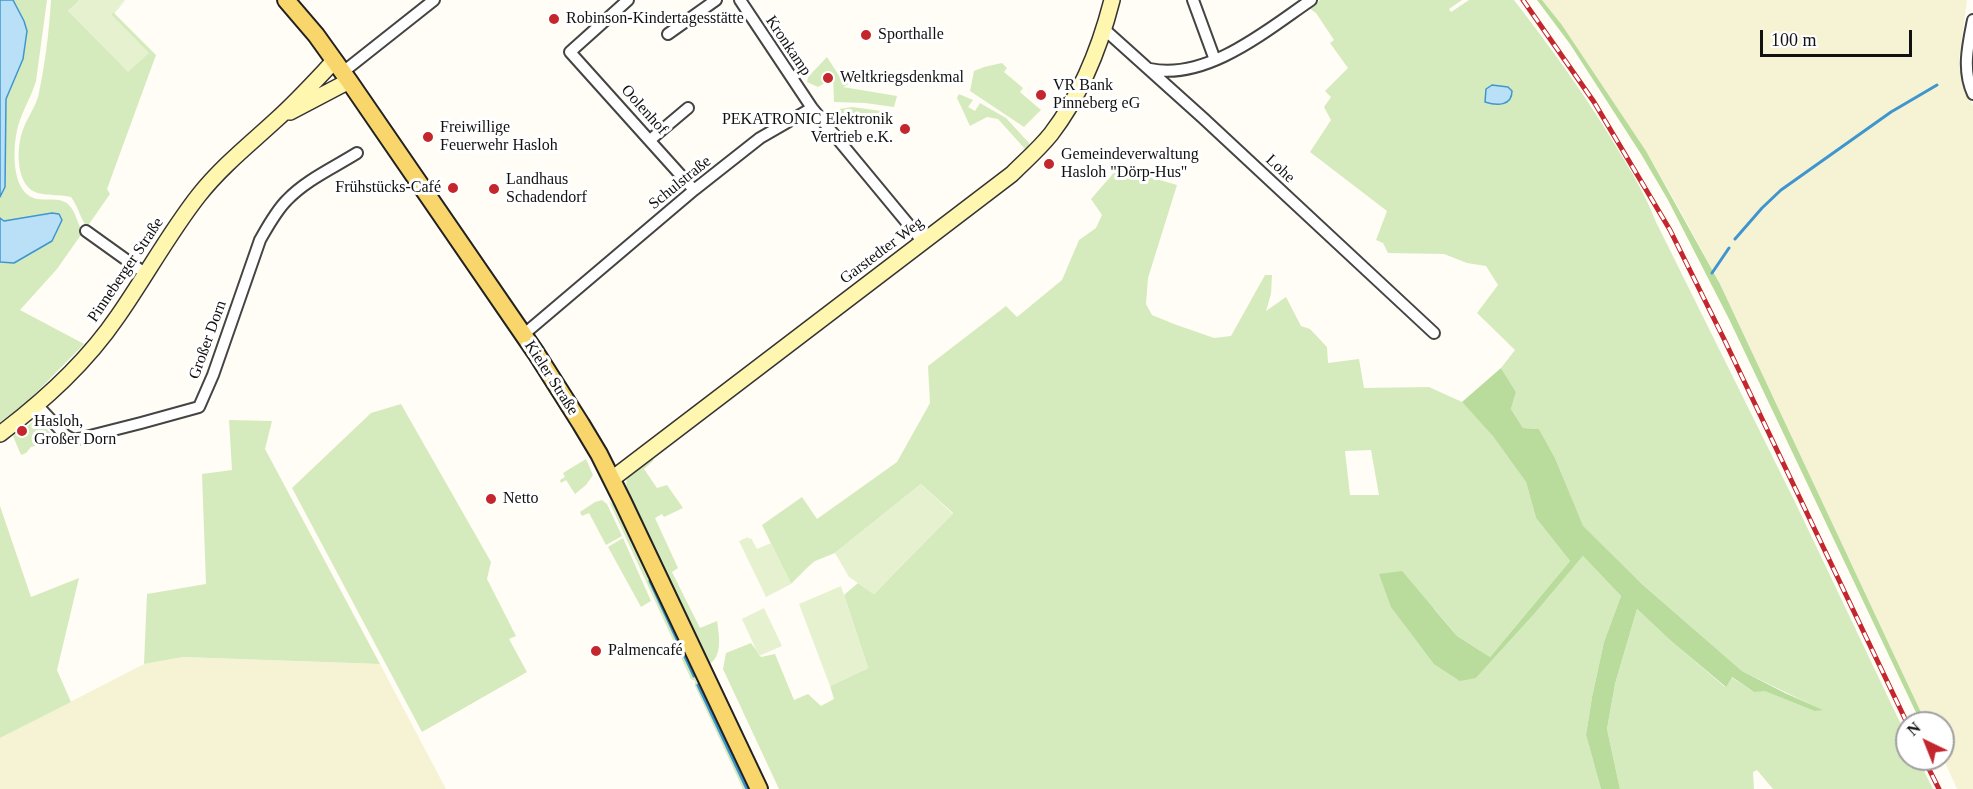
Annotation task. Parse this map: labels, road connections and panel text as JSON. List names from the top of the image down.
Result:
{
  "streets": {
    "main road": ["Garstedter Weg", "Pinneberger Straße", "Kieler Straße"],
    "street": [
      "Kronkamp",
      "Oolenhof",
      "Lohe",
      "Schulstraße",
      "Großer Dorn"
    ]
  },
  "crossings": [
    ["Kronkamp", "Schulstraße"],
    ["Oolenhof", "Schulstraße"],
    ["Lohe", "Garstedter Weg"],
    ["Schulstraße", "Kieler Straße"],
    ["Garstedter Weg", "Kieler Straße"],
    ["Pinneberger Straße", "Großer Dorn"],
    ["Pinneberger Straße", "Kieler Straße"]
  ],
  "places": [
    "Robinson-Kindertagesstätte",
    "Sporthalle",
    "Weltkriegsdenkmal",
    "VR Bank Pinneberg eG",
    "PEKATRONIC Elektronik Vertrieb e.K.",
    "Freiwillige Feuerwehr Hasloh",
    "Gemeindeverwaltung Hasloh \"Dörp-Hus\"",
    "Frühstücks-Café",
    "Landhaus Schadendorf",
    "Hasloh, Großer Dorn",
    "Netto",
    "Palmencafé"
  ],
  "scale_bar": "100 m",
  "north": "top left"
}
